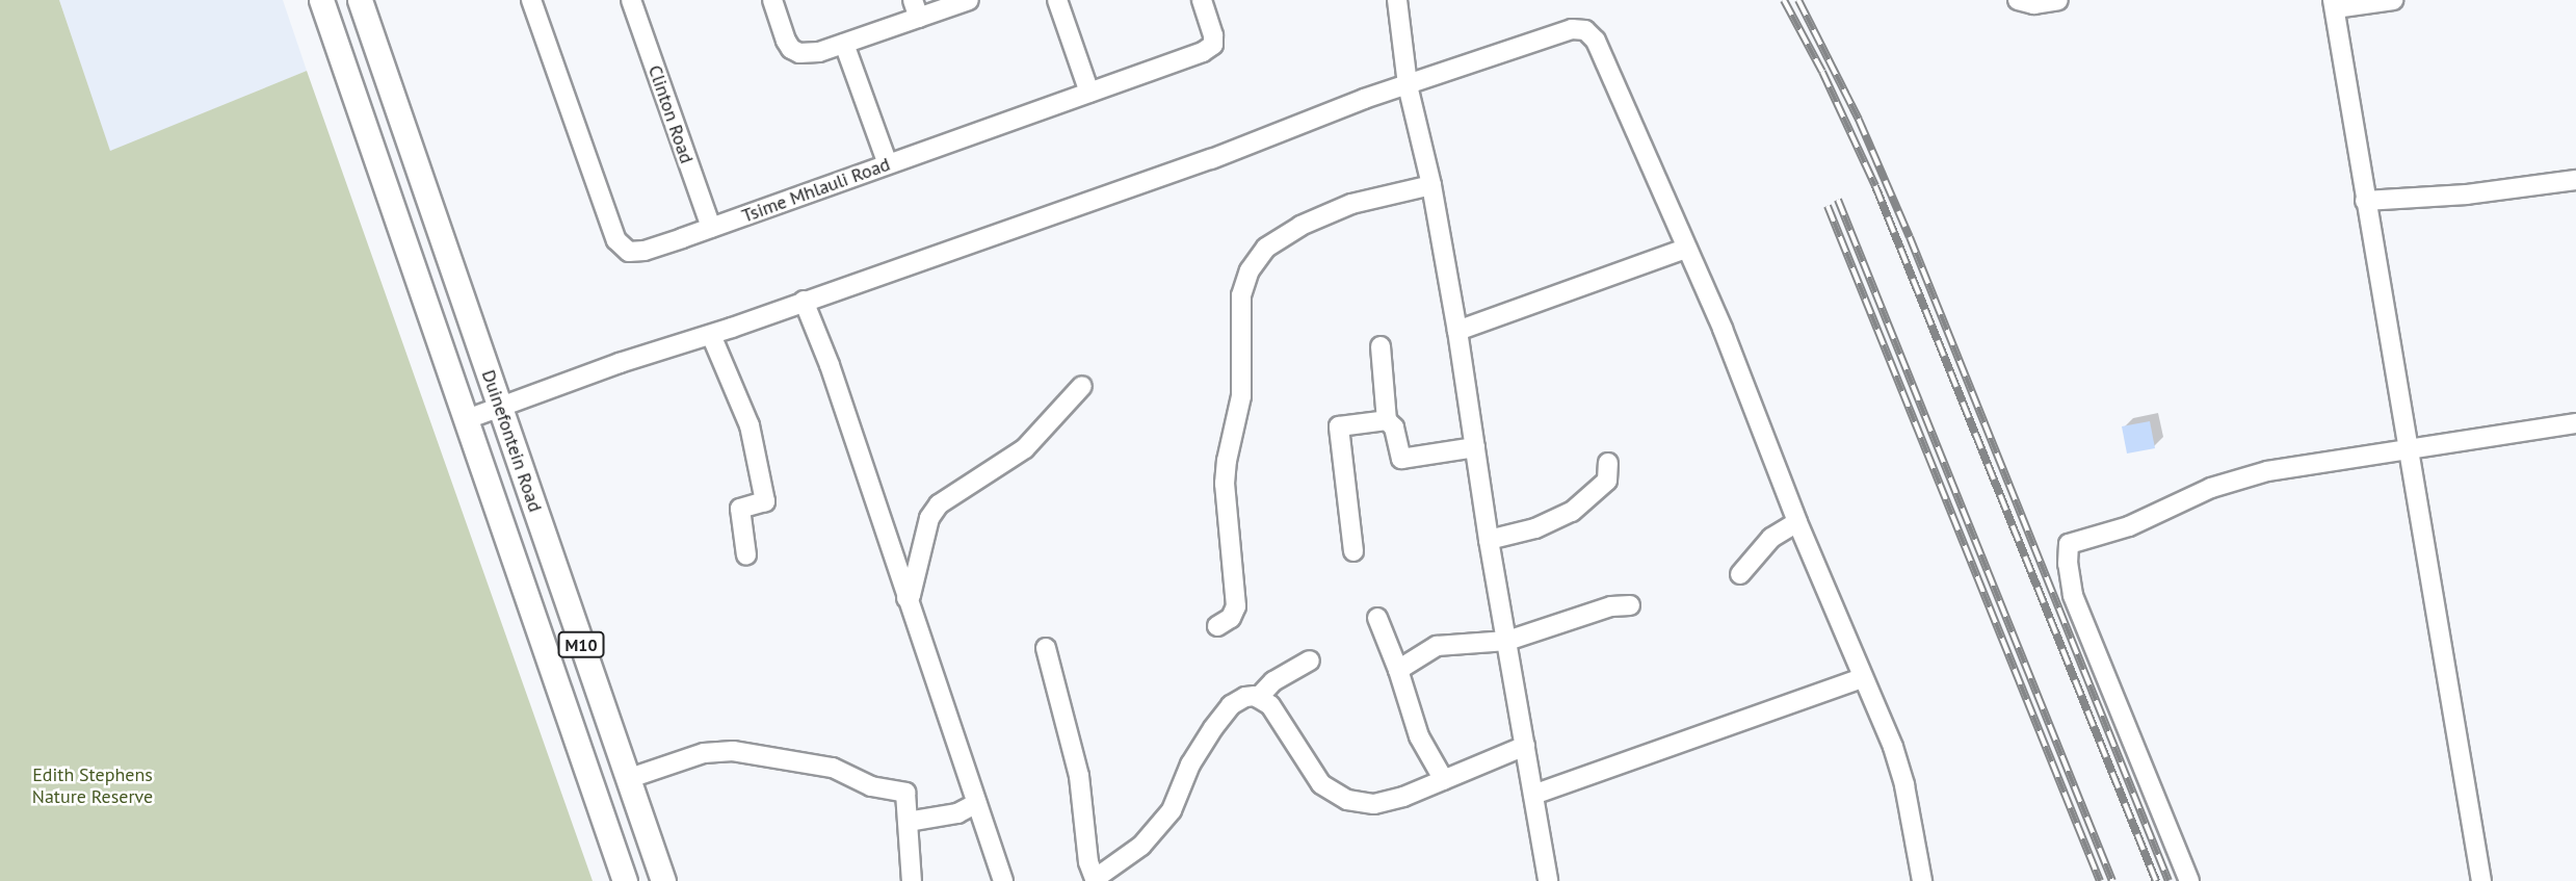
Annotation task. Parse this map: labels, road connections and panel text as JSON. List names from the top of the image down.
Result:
{
  "streets": {
    "main road": ["Duinefontein Road", "M10"],
    "street": ["Clinton Road", "Tsime Mhlauli Road"]
  },
  "crossings": [
    ["Clinton Road", "Tsime Mhlauli Road"]
  ],
  "parks": ["Edith Stephens Nature Reserve"]
}
